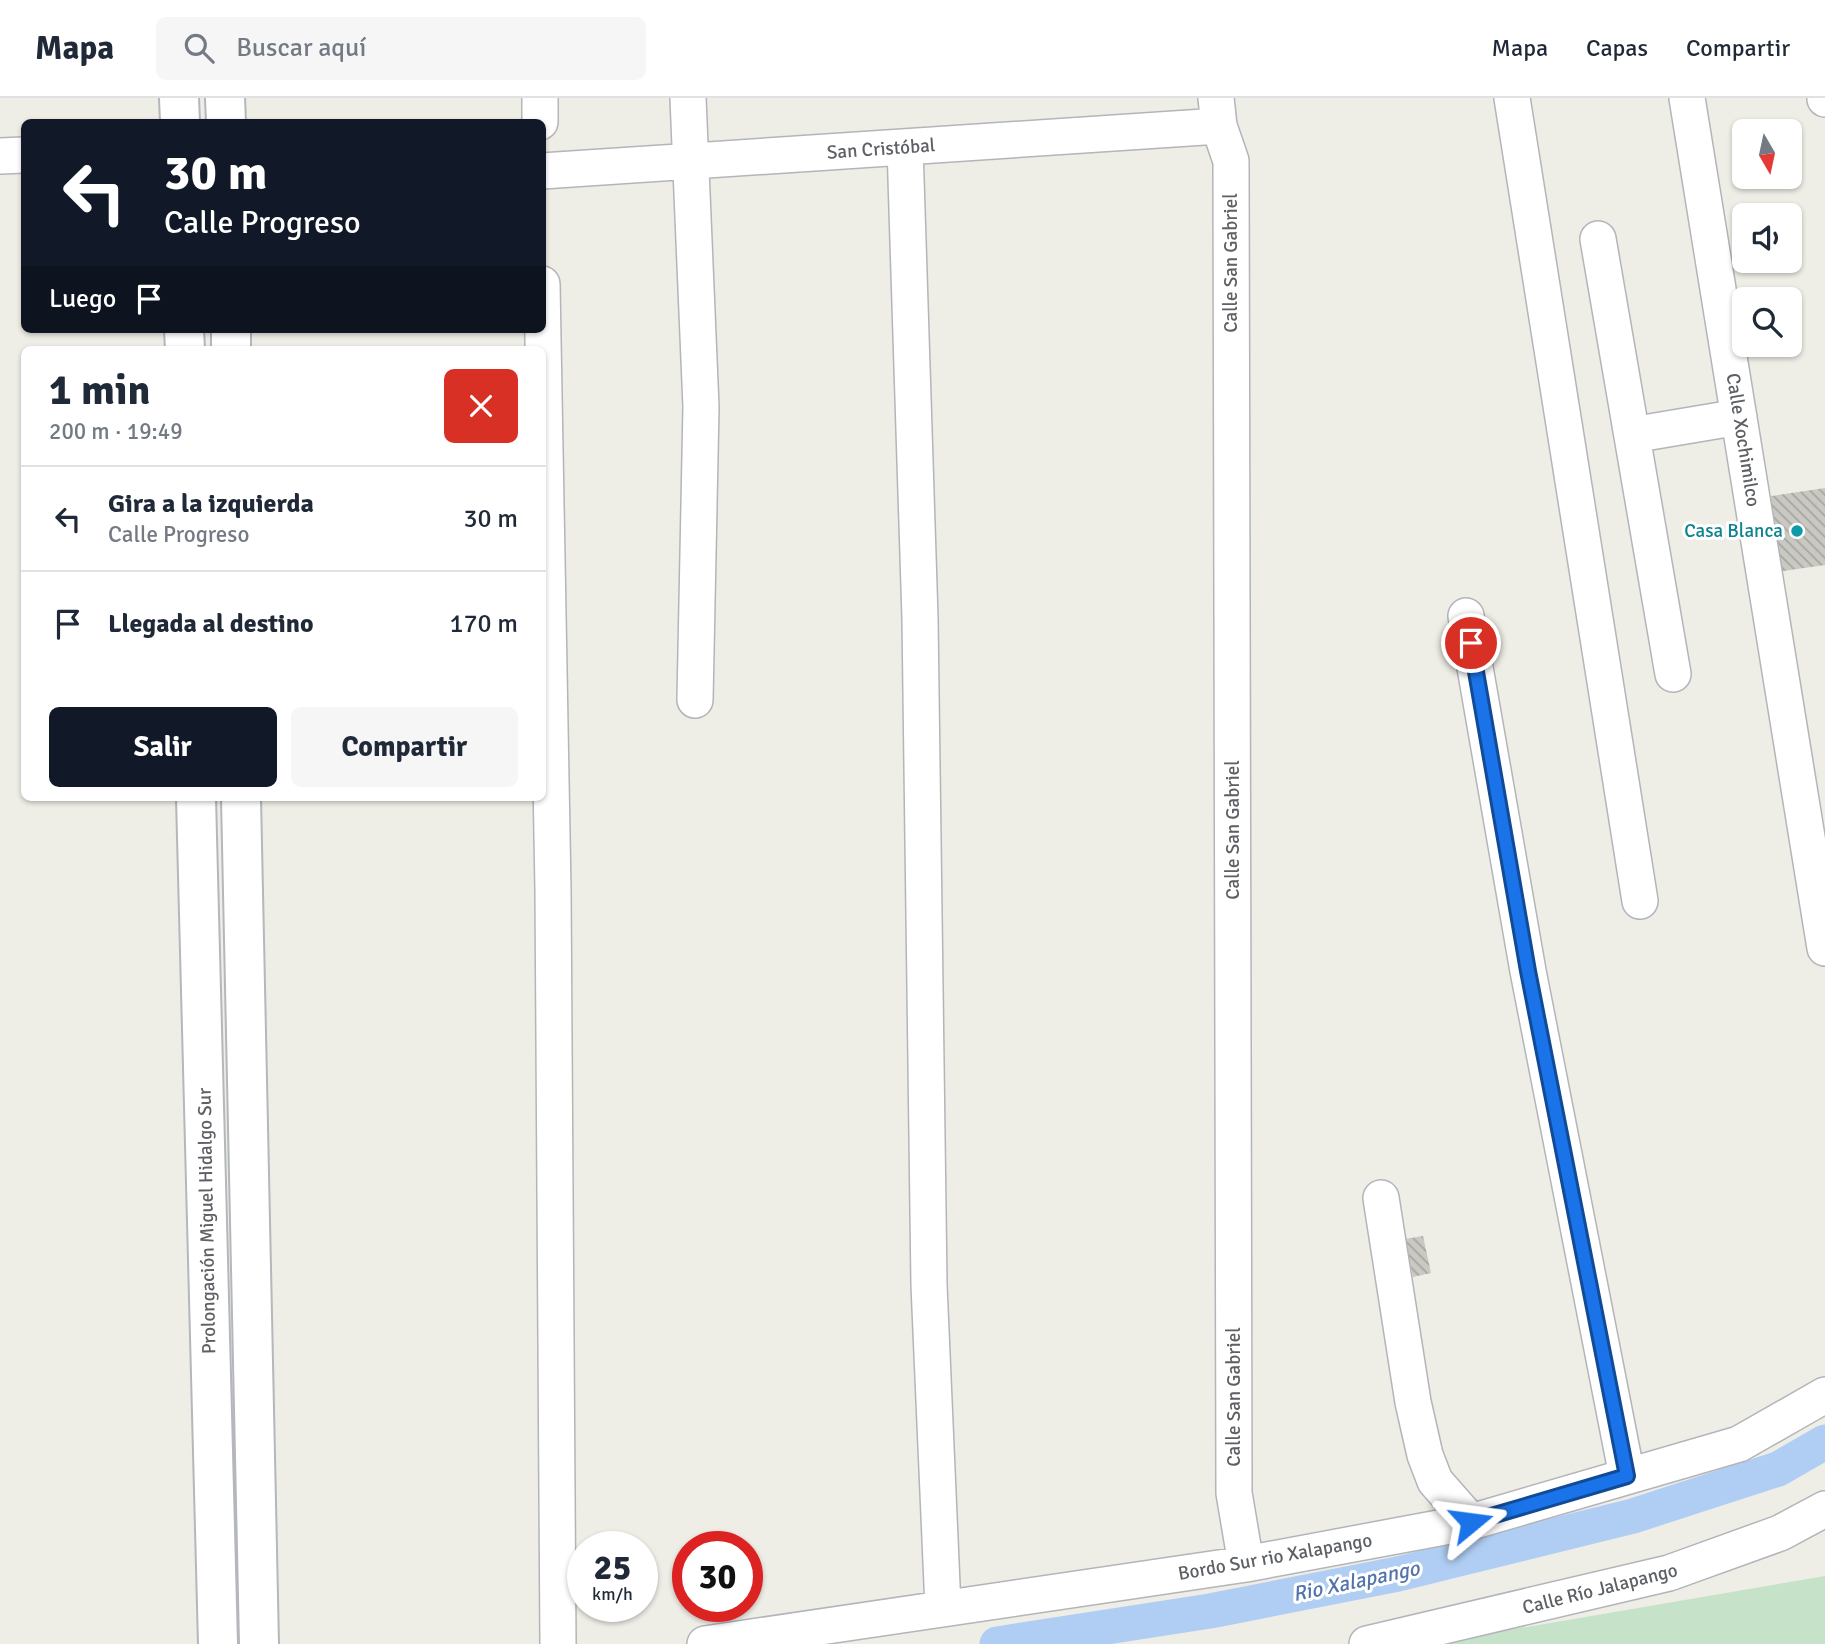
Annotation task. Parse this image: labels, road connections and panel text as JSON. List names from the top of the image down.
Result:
{
  "streets": {
    "main road": ["Prolongación Miguel Hidalgo Sur"],
    "street": [
      "San Cristóbal",
      "Calle San Gabriel",
      "Calle Xochimilco",
      "Bordo Sur rio Xalapango",
      "Calle Río Jalapango"
    ]
  },
  "crossings": [
    ["San Cristóbal", "Calle San Gabriel"],
    ["Calle San Gabriel", "Bordo Sur rio Xalapango"]
  ],
  "water": ["Rio Xalapango"],
  "places": ["Casa Blanca"],
  "north": "bottom",
  "page": {
    "header": "Mapa",
    "search": "Buscar aquí",
    "nav": ["Mapa", "Capas", "Compartir"],
    "turn": ["30 m", "Calle Progreso"],
    "then": "Luego",
    "heading": ["1 min", "200 m · 19:49"],
    "list": [
      {
        "name": "Gira a la izquierda",
        "note": "Calle Progreso",
        "value": "30 m"
      },
      {
        "name": "Llegada al destino",
        "value": "170 m"
      }
    ],
    "buttons": ["Salir", "Compartir"],
    "speed": "25 km/h",
    "limit": "30"
  }
}
